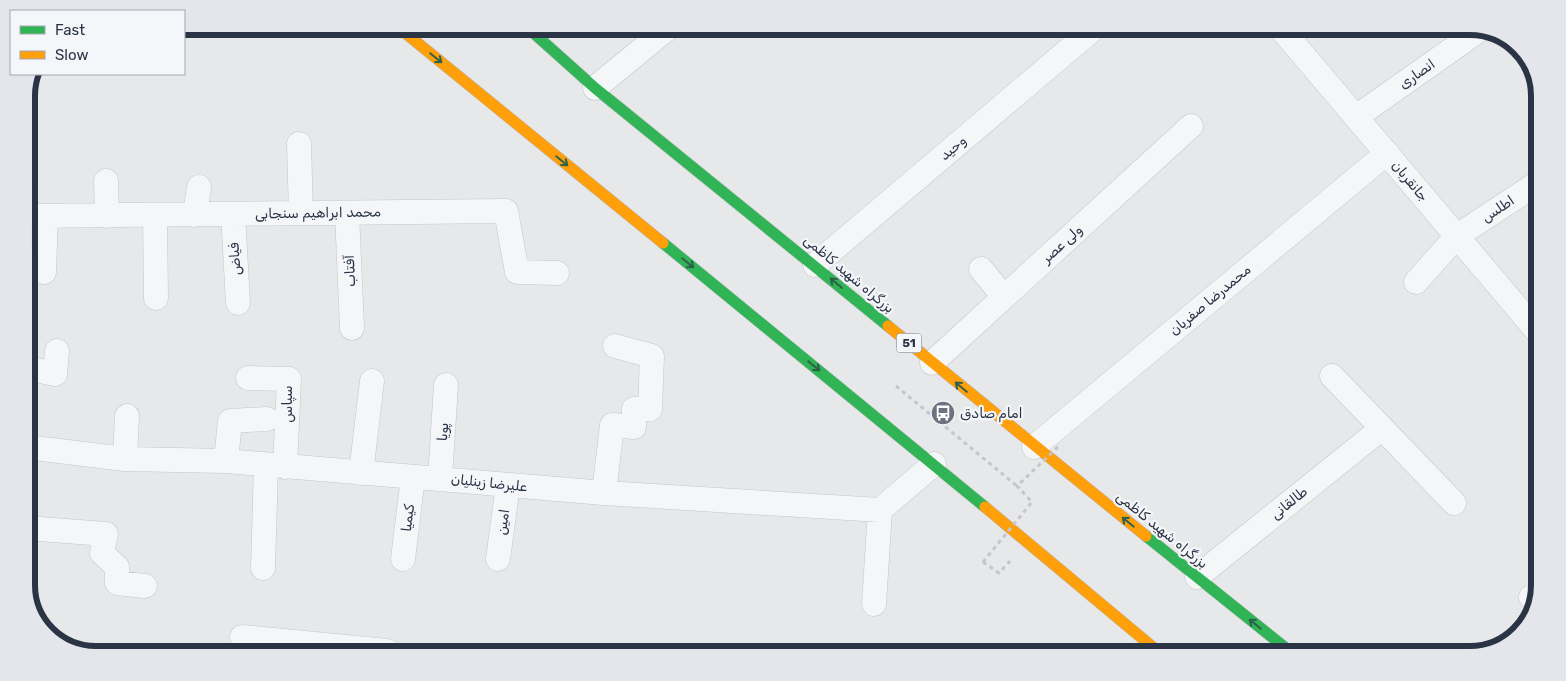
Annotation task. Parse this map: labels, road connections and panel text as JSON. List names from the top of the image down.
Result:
{
  "streets": {
    "highway": ["بزرگراه شهید کاظمی", "51"],
    "street": [
      "انصاری",
      "وحید",
      "جانقربان",
      "اطلس",
      "محمد ابراهیم سنجابی",
      "ولی عصر",
      "فیاض",
      "آفتاب",
      "محمدرضا صفریان",
      "سپاس",
      "پویا",
      "علیرضا زینلیان",
      "طالقانی",
      "کیمیا",
      "امین"
    ]
  },
  "crossings": [
    ["انصاری", "جانقربان"],
    ["وحید", "بزرگراه شهید کاظمی"],
    ["جانقربان", "اطلس"],
    ["جانقربان", "محمدرضا صفریان"],
    ["محمد ابراهیم سنجابی", "فیاض"],
    ["محمد ابراهیم سنجابی", "آفتاب"],
    ["ولی عصر", "بزرگراه شهید کاظمی"],
    ["بزرگراه شهید کاظمی", "محمدرضا صفریان"],
    ["بزرگراه شهید کاظمی", "طالقانی"],
    ["سپاس", "علیرضا زینلیان"],
    ["پویا", "علیرضا زینلیان"],
    ["علیرضا زینلیان", "کیمیا"],
    ["علیرضا زینلیان", "امین"]
  ],
  "places": {
    "bus stop": ["امام صادق"]
  },
  "legend": ["Fast", "Slow"]
}
